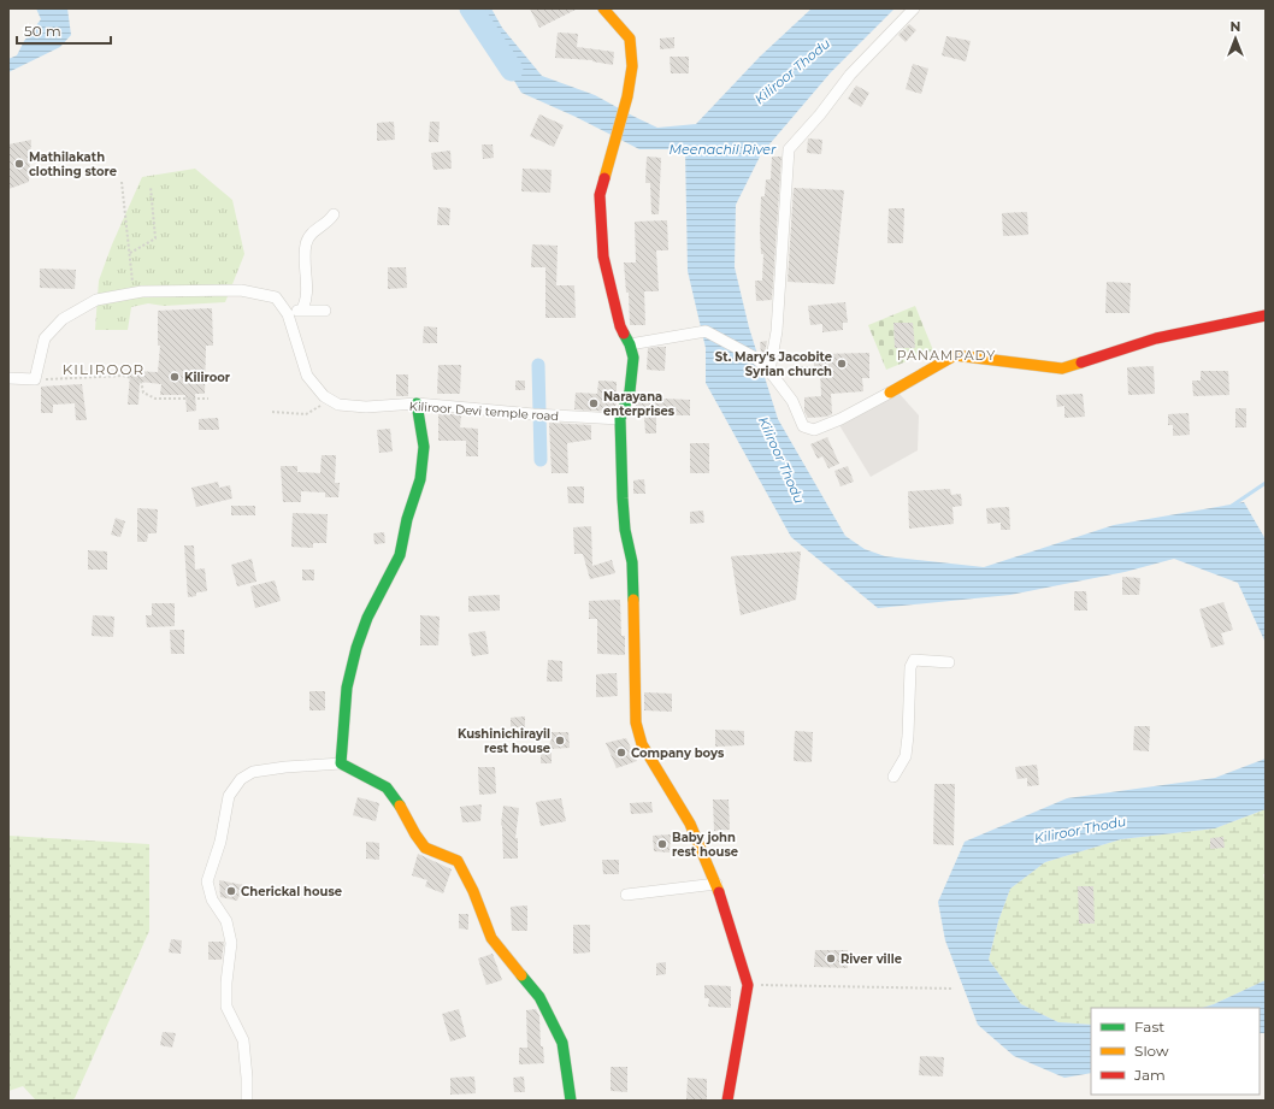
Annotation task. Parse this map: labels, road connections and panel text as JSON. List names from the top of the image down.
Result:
{
  "streets": {
    "street": ["Kiliroor Devi temple road"]
  },
  "districts": ["PANAMPADY", "KILIROOR"],
  "water": ["Kiliroor Thodu", "Meenachil River"],
  "places": [
    "Mathilakath clothing store",
    "St. Mary's Jacobite Syrian church",
    "Kiliroor",
    "Narayana enterprises",
    "Kushinichirayil rest house",
    "Company boys",
    "Baby john rest house",
    "Cherickal house",
    "River ville"
  ],
  "legend": ["Fast", "Slow", "Jam"],
  "scale_bar": "50 m",
  "north": "top"
}
